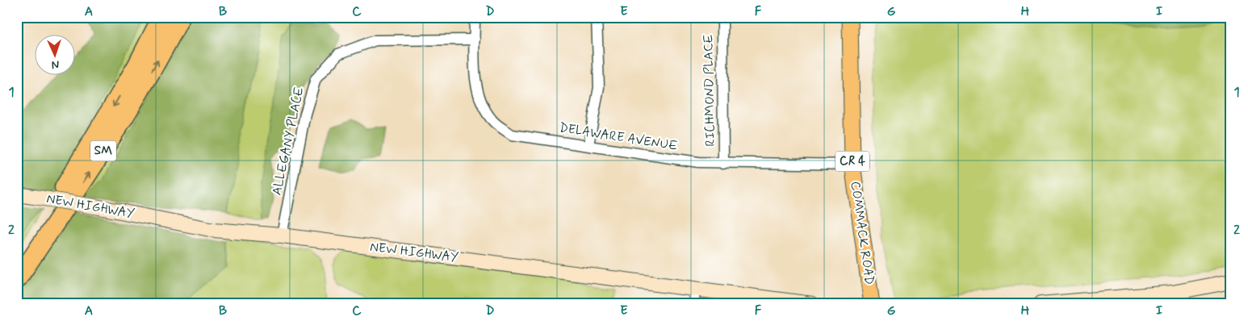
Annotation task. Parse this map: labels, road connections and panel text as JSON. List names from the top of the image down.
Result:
{
  "streets": {
    "highway": ["SM"],
    "main road": ["CR 4", "COMMACK ROAD"],
    "street": [
      "RICHMOND PLACE",
      "DELAWARE AVENUE",
      "ALLEGANY PLACE",
      "NEW HIGHWAY"
    ]
  },
  "crossings": [
    ["RICHMOND PLACE", "DELAWARE AVENUE"],
    ["DELAWARE AVENUE", "ALLEGANY PLACE"],
    ["DELAWARE AVENUE", "COMMACK ROAD"],
    ["ALLEGANY PLACE", "NEW HIGHWAY"]
  ],
  "north": "bottom",
  "grid": {
    "columns": [
      "A",
      "B",
      "C",
      "D",
      "E",
      "F",
      "G",
      "H",
      "I"
    ],
    "rows": ["1", "2"]
  }
}
